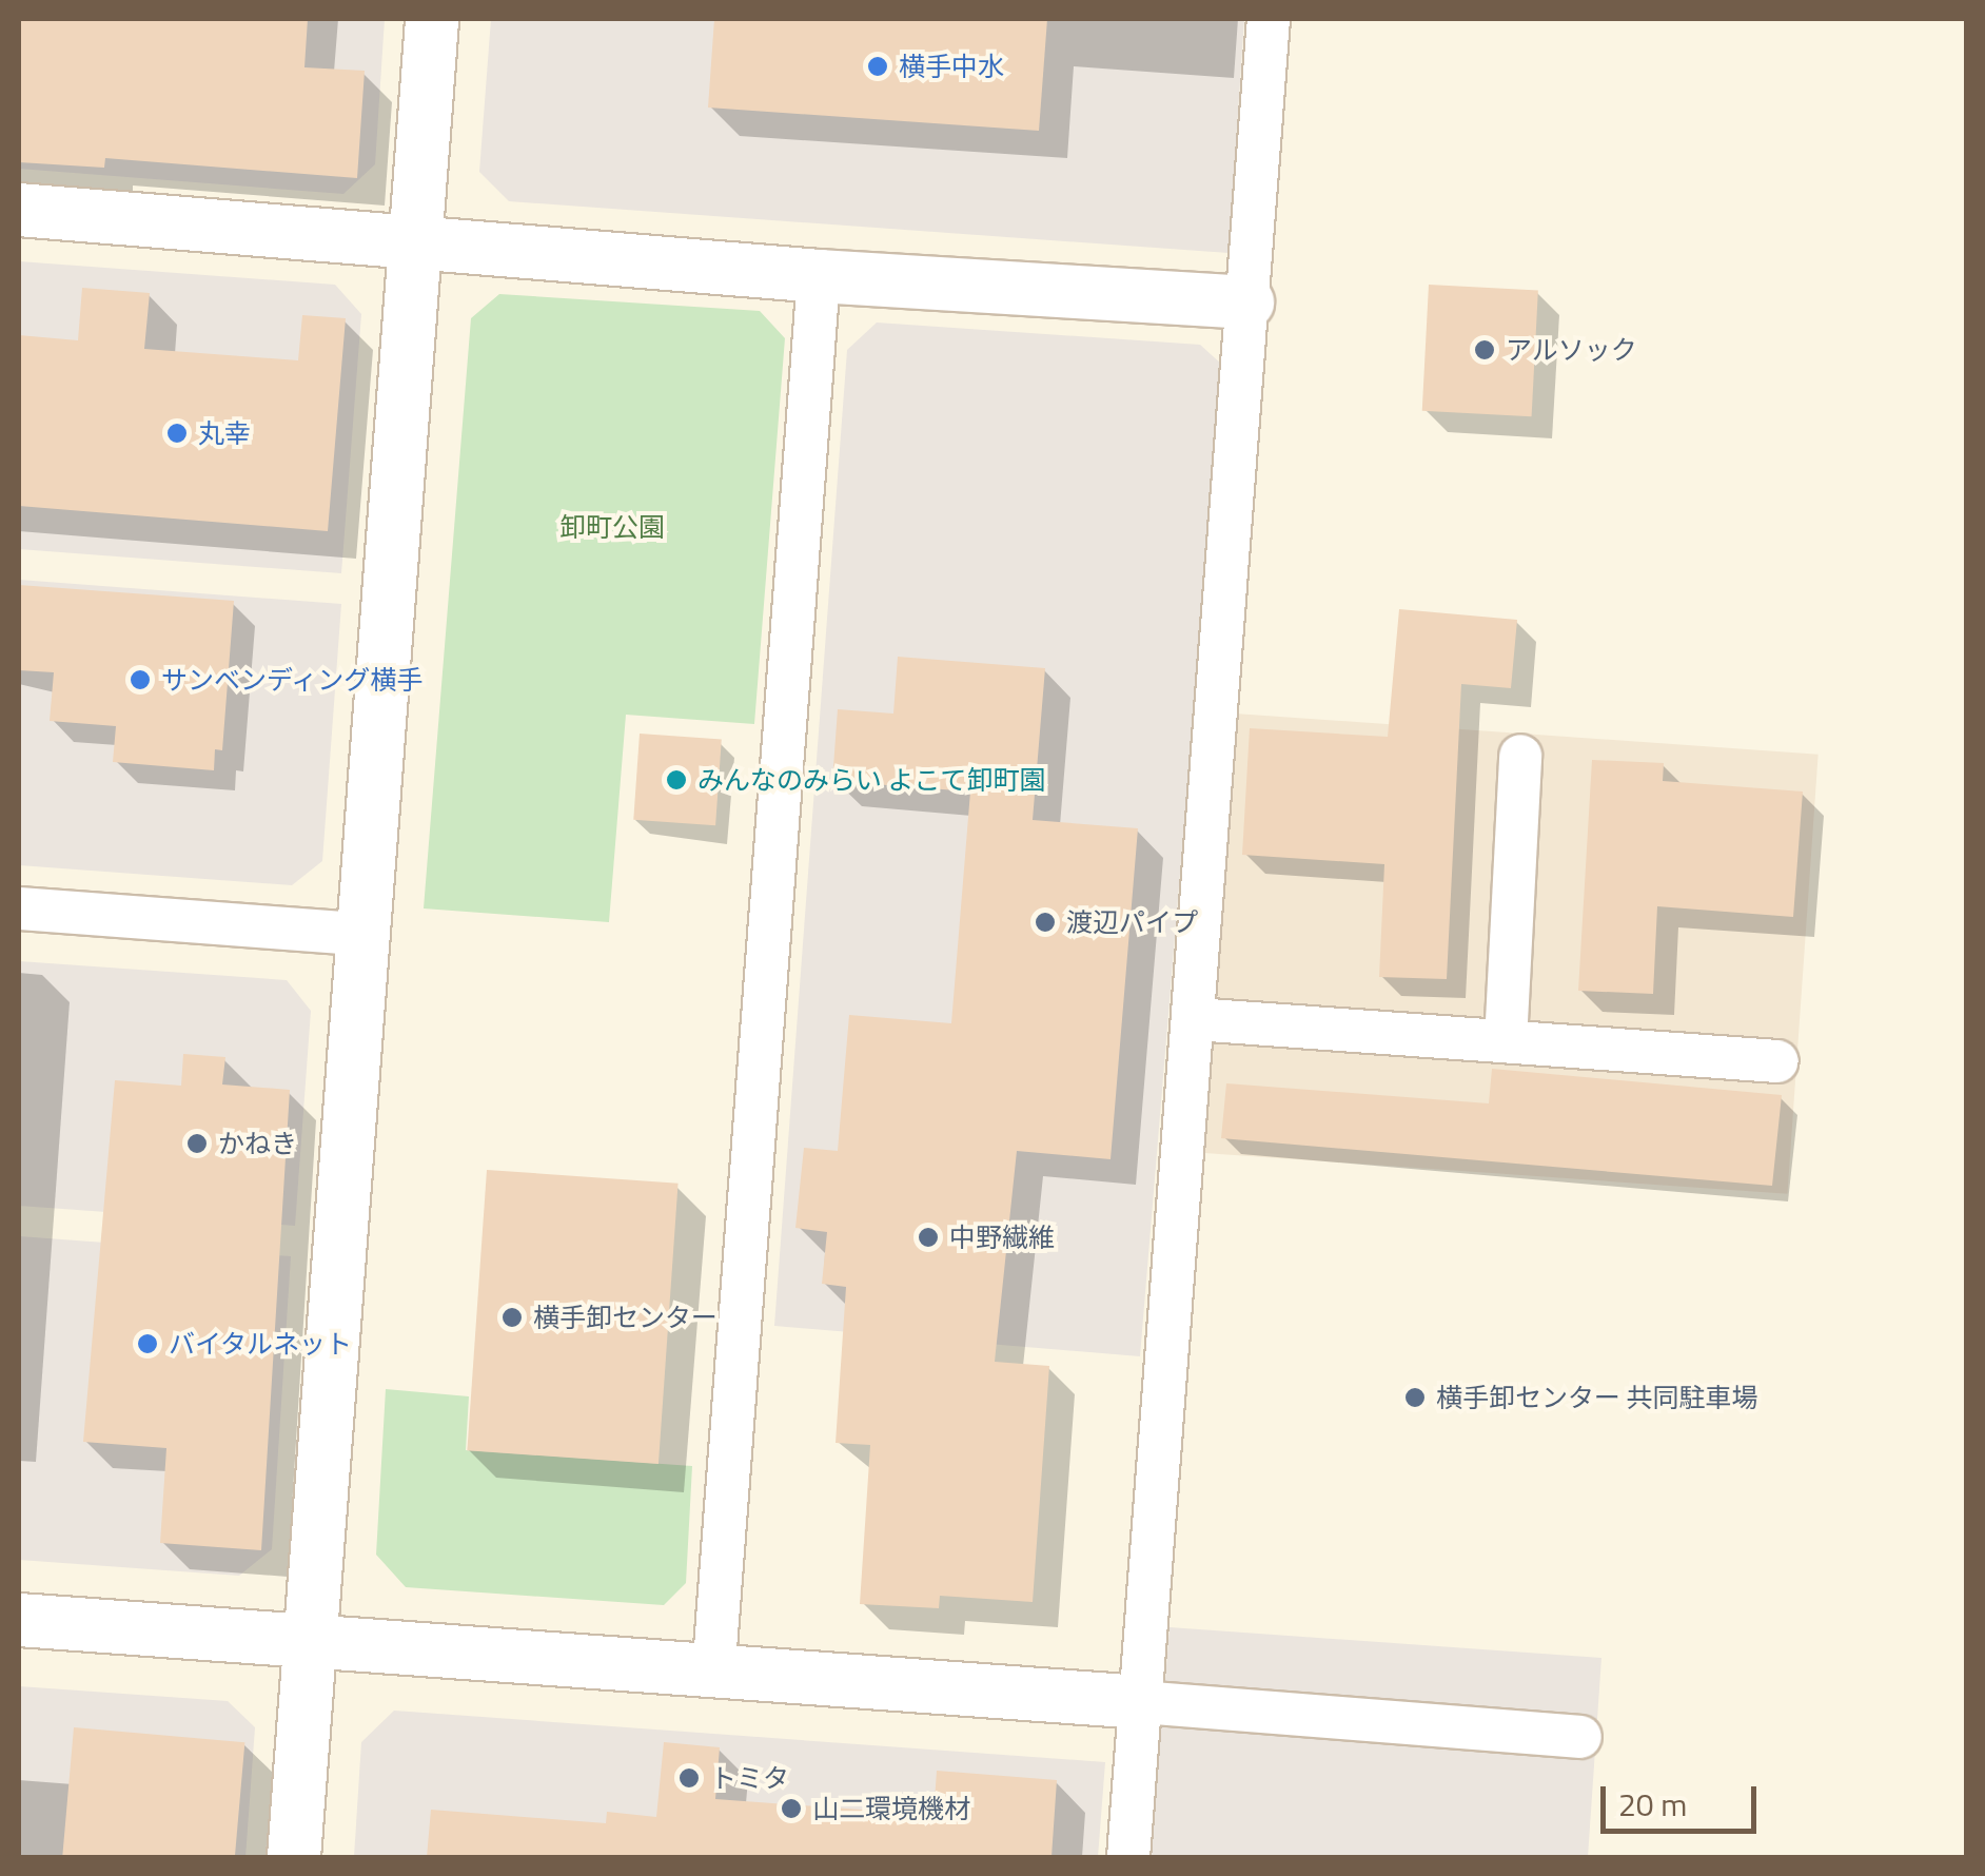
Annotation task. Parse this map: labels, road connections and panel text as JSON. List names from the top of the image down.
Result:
{
  "parks": ["卸町公園"],
  "places": [
    "横手中水",
    "アルソック",
    "丸幸",
    "サンベンディング横手",
    "みんなのみらい よこて卸町園",
    "渡辺パイプ",
    "かねき",
    "中野繊維",
    "横手卸センター",
    "バイタルネット",
    "横手卸センター 共同駐車場",
    "トミタ",
    "山二環境機材"
  ],
  "scale_bar": "20 m"
}
